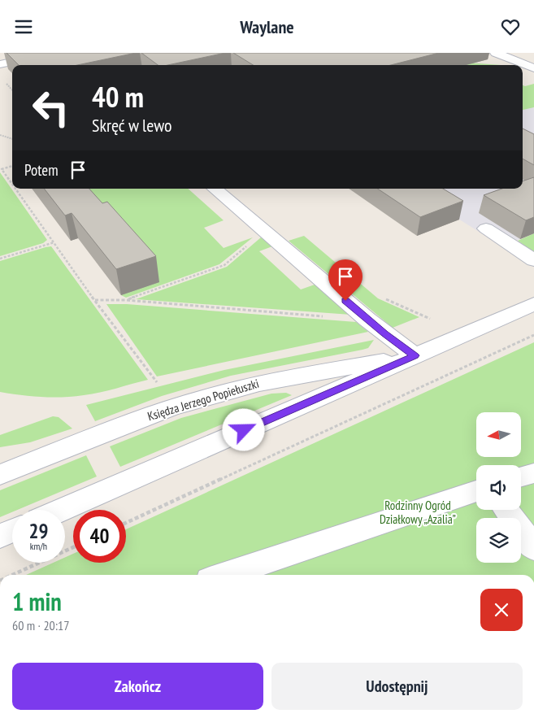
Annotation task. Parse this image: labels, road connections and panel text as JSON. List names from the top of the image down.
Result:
{
  "streets": {
    "street": ["Księdza Jerzego Popiełuszki"]
  },
  "parks": ["Rodzinny Ogród Działkowy „Azalia”"],
  "north": "left",
  "page": {
    "header": "Waylane",
    "turn": ["40 m", "Skręć w lewo"],
    "then": "Potem",
    "speed": "29 km/h",
    "limit": "40",
    "heading": ["1 min", "60 m · 20:17"],
    "buttons": ["Zakończ", "Udostępnij"]
  }
}
